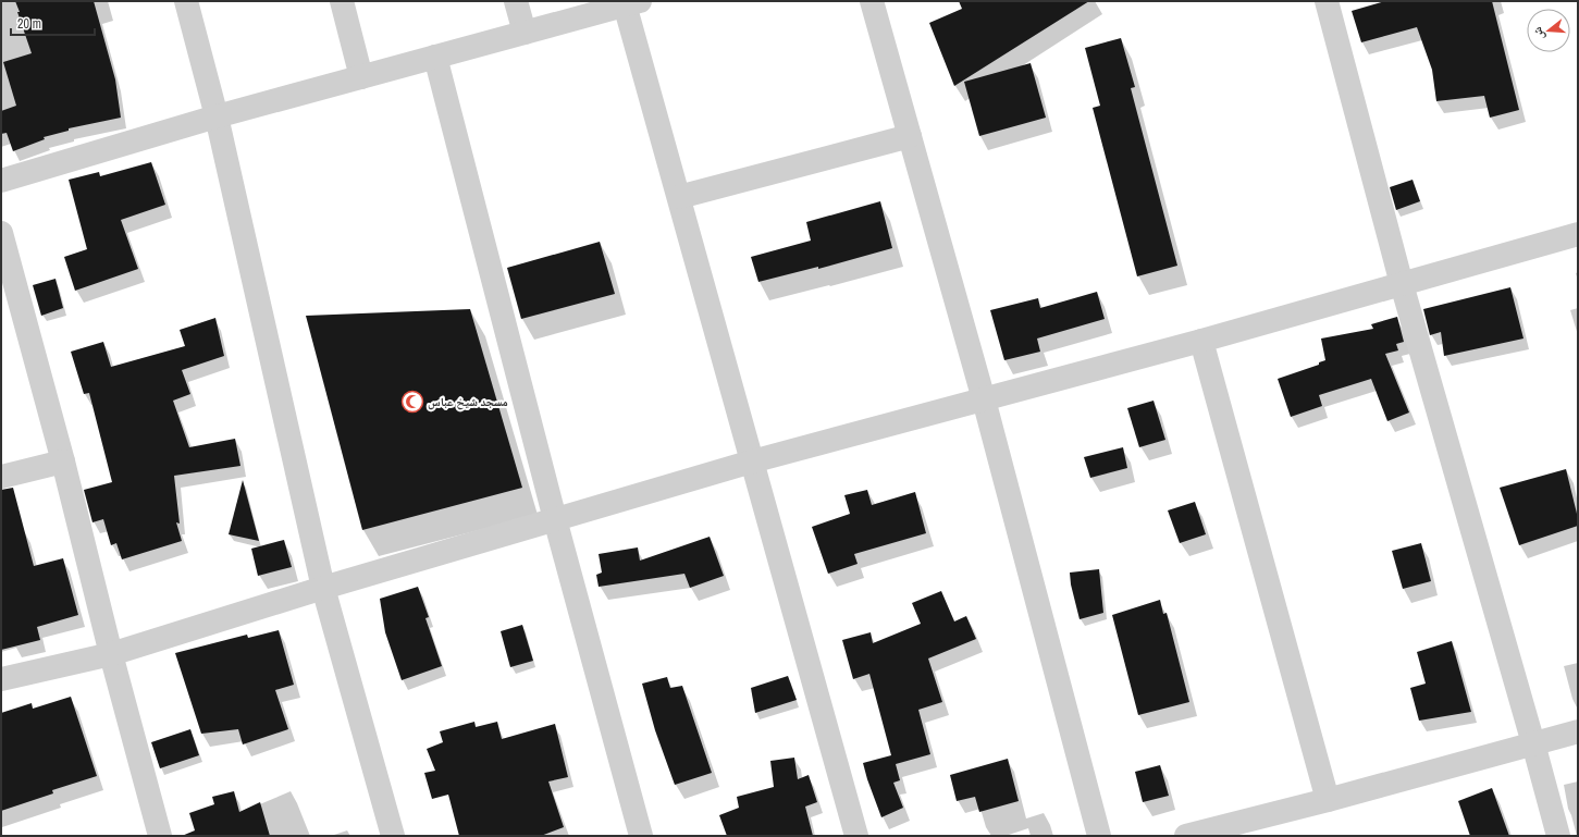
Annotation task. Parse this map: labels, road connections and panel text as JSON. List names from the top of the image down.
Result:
{
  "places": {
    "mosque": ["مسجد شيخ عباس"]
  },
  "scale_bar": "20 m",
  "north": "left"
}
